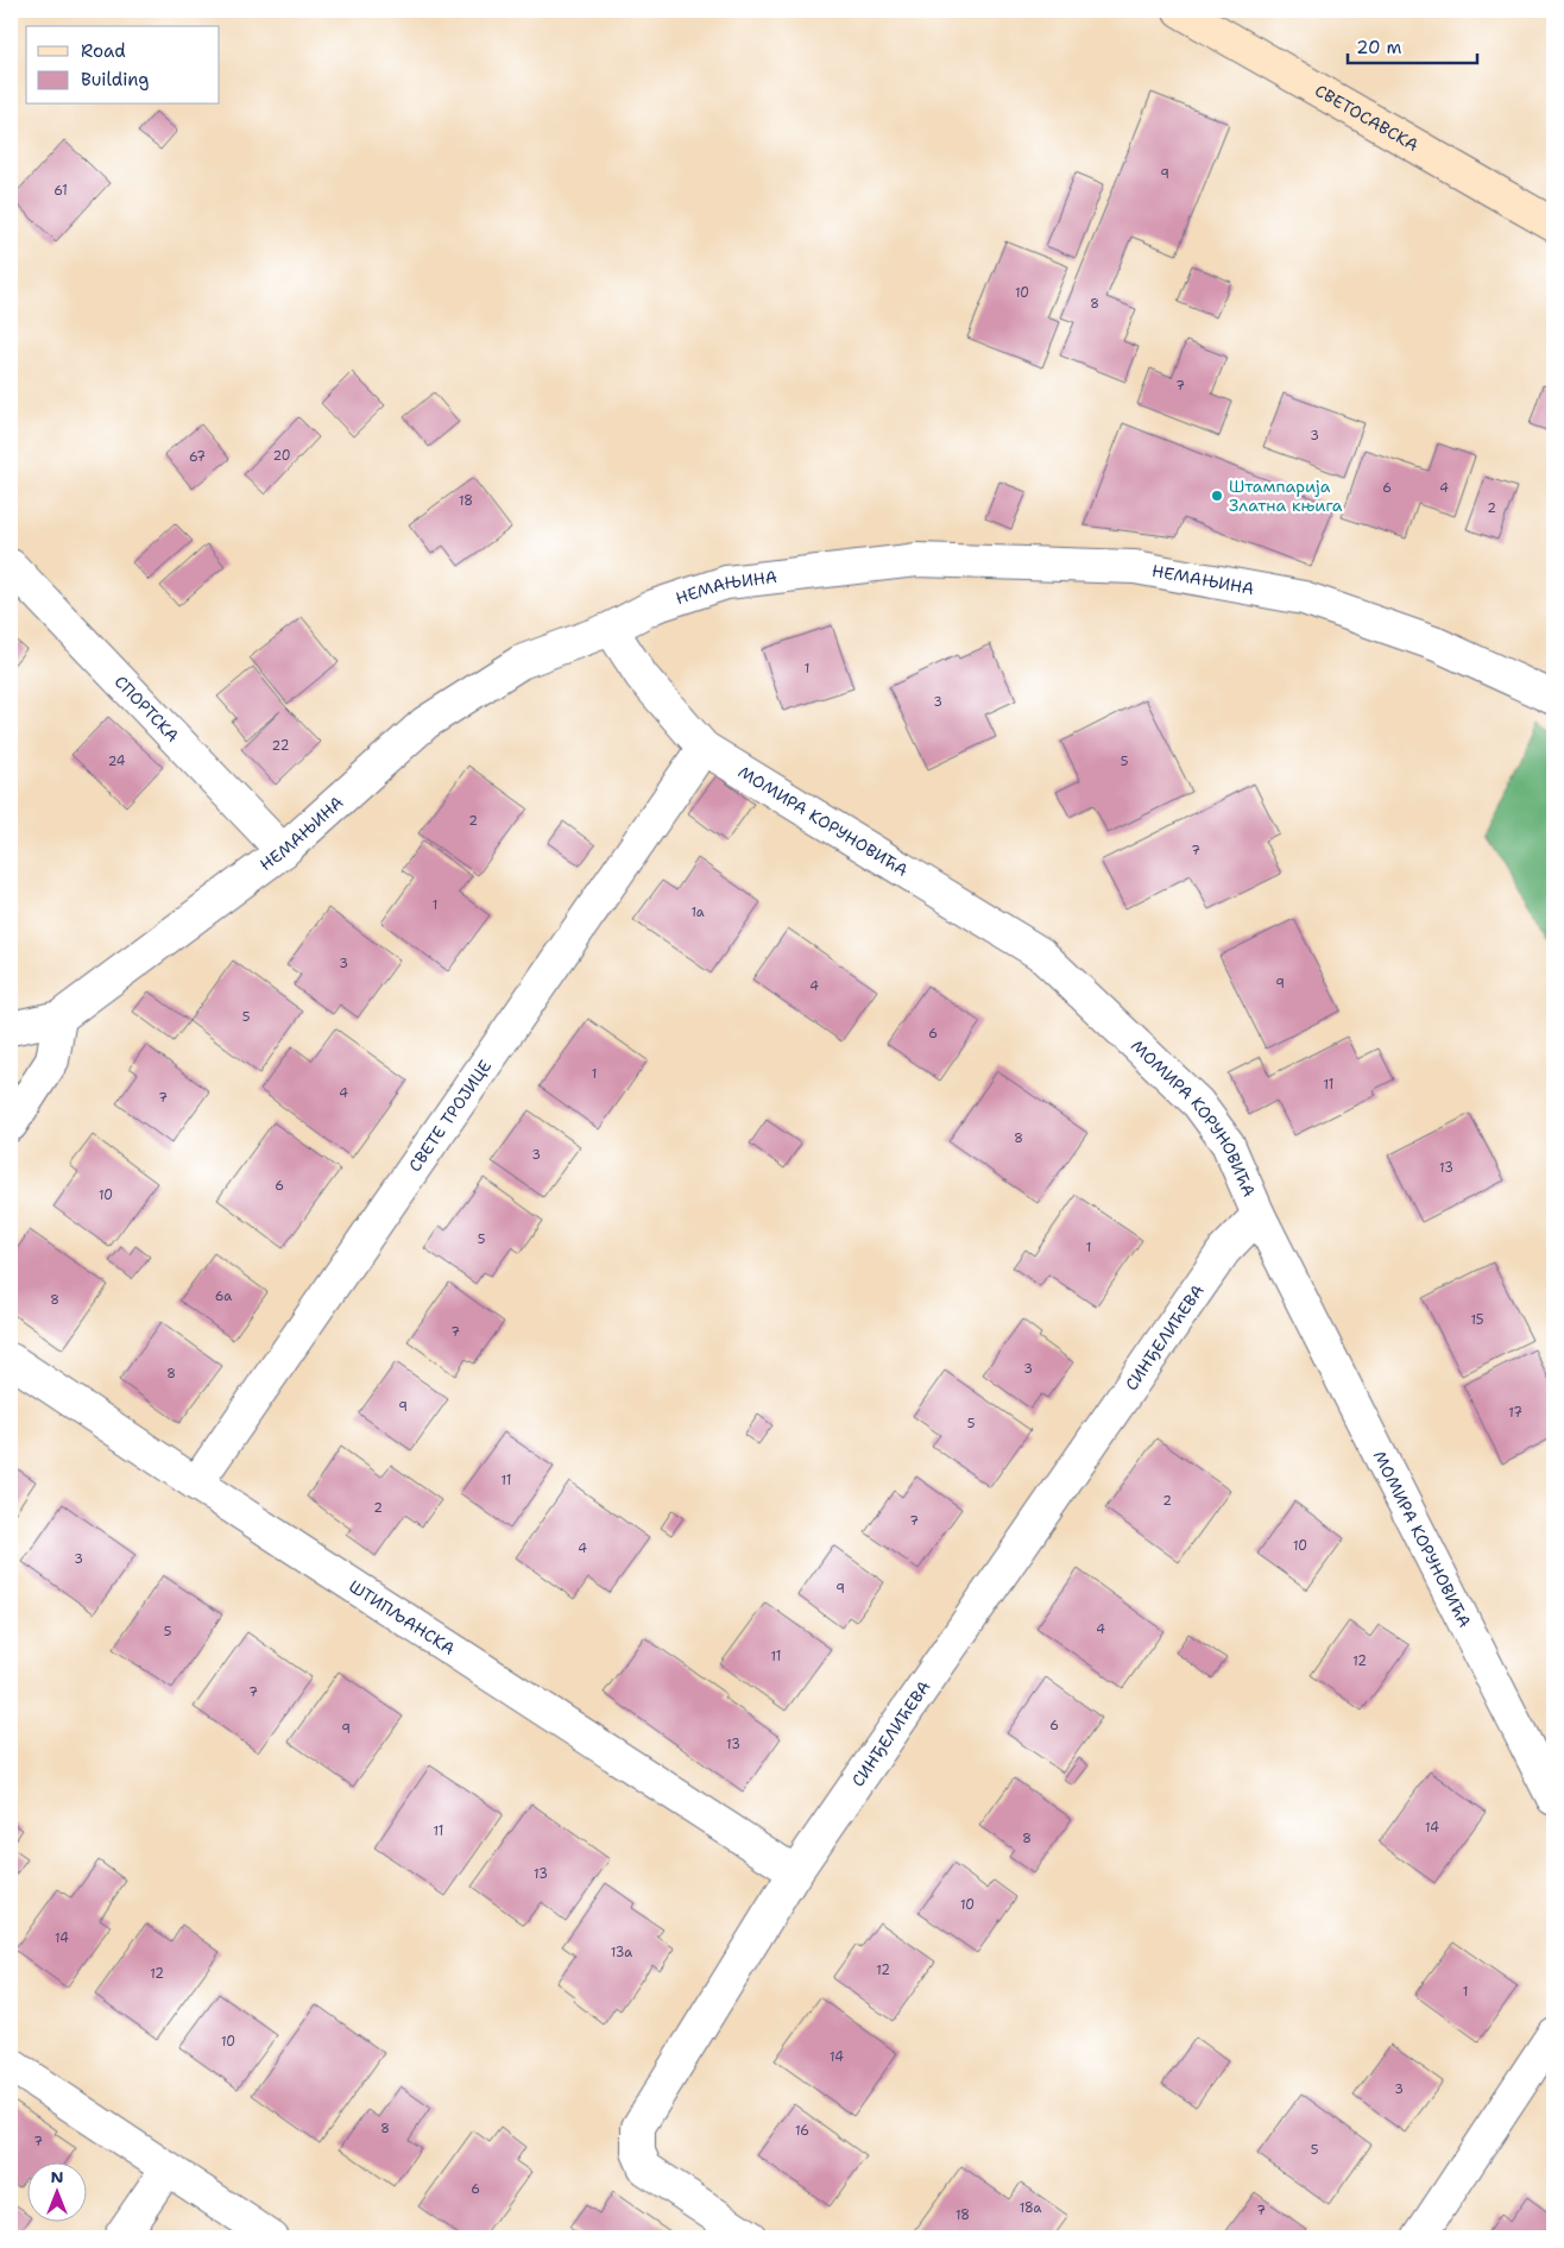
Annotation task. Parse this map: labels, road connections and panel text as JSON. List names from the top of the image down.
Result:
{
  "streets": {
    "main road": ["СВЕТОСАВСКА"],
    "street": [
      "НЕМАЊИНА",
      "СПОРТСКА",
      "МОМИРА КОРУНОВИЋА",
      "СВЕТЕ ТРОЈИЦЕ",
      "СИНЂЕЛИЋЕВА",
      "ШТИПЉАНСКА"
    ]
  },
  "crossings": [
    ["НЕМАЊИНА", "СПОРТСКА"],
    ["НЕМАЊИНА", "МОМИРА КОРУНОВИЋА"],
    ["МОМИРА КОРУНОВИЋА", "СВЕТЕ ТРОЈИЦЕ"],
    ["МОМИРА КОРУНОВИЋА", "СИНЂЕЛИЋЕВА"],
    ["СВЕТЕ ТРОЈИЦЕ", "ШТИПЉАНСКА"],
    ["СИНЂЕЛИЋЕВА", "ШТИПЉАНСКА"]
  ],
  "places": ["Штампарија Златна књига"],
  "house_numbers": [
    "9",
    "61",
    "10",
    "8",
    "7",
    "3",
    "20",
    "67",
    "6",
    "4",
    "18",
    "2",
    "1",
    "3",
    "22",
    "24",
    "5",
    "2",
    "7",
    "1",
    "1a",
    "3",
    "9",
    "4",
    "5",
    "6",
    "1",
    "11",
    "4",
    "7",
    "8",
    "3",
    "13",
    "6",
    "10",
    "5",
    "1",
    "6a",
    "8",
    "15",
    "7",
    "3",
    "8",
    "9",
    "17",
    "5",
    "11",
    "2",
    "2",
    "7",
    "10",
    "4",
    "3",
    "9",
    "4",
    "5",
    "11",
    "12",
    "7",
    "6",
    "9",
    "13",
    "14",
    "11",
    "8",
    "13",
    "10",
    "14",
    "13a",
    "12",
    "12",
    "1",
    "10",
    "14",
    "3",
    "8",
    "16",
    "7",
    "5",
    "6",
    "18a",
    "7",
    "18"
  ],
  "legend": ["Road", "Building"],
  "scale_bar": "20 m",
  "north": "top"
}
